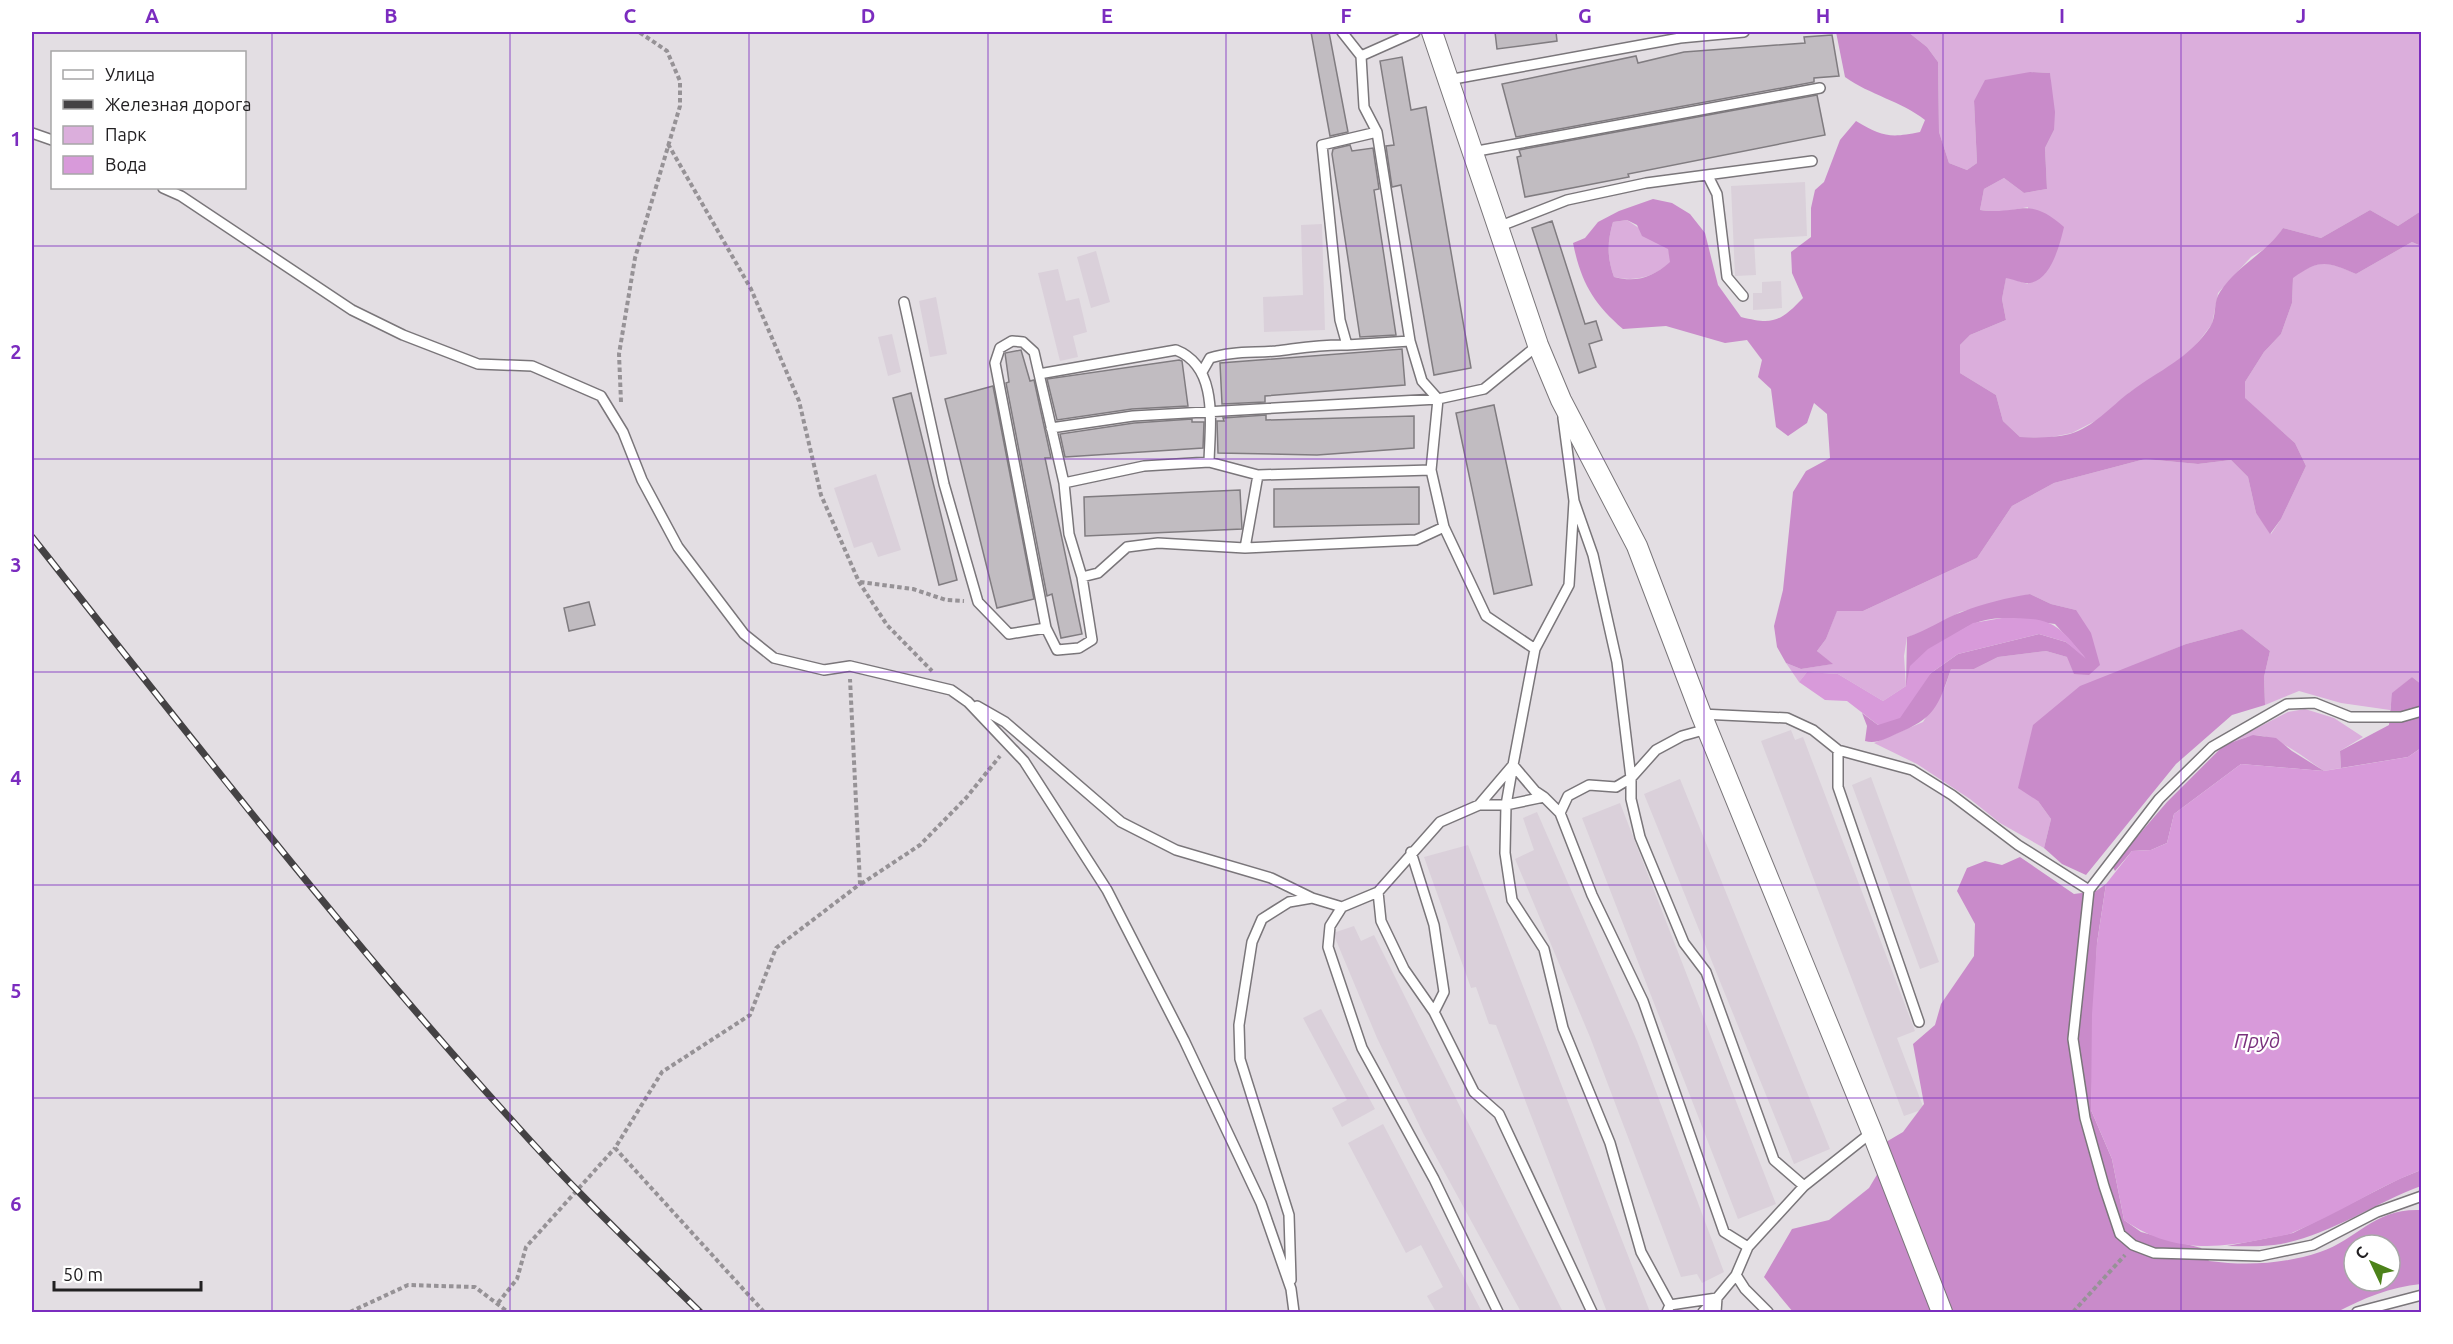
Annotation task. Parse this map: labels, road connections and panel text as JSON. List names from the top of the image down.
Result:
{
  "water": ["Пруд"],
  "legend": [
    "Улица",
    "Железная дорога",
    "Парк",
    "Вода"
  ],
  "scale_bar": "50 m",
  "north": "top left",
  "grid": {
    "columns": [
      "A",
      "B",
      "C",
      "D",
      "E",
      "F",
      "G",
      "H",
      "I",
      "J"
    ],
    "rows": [
      "1",
      "2",
      "3",
      "4",
      "5",
      "6"
    ]
  }
}
